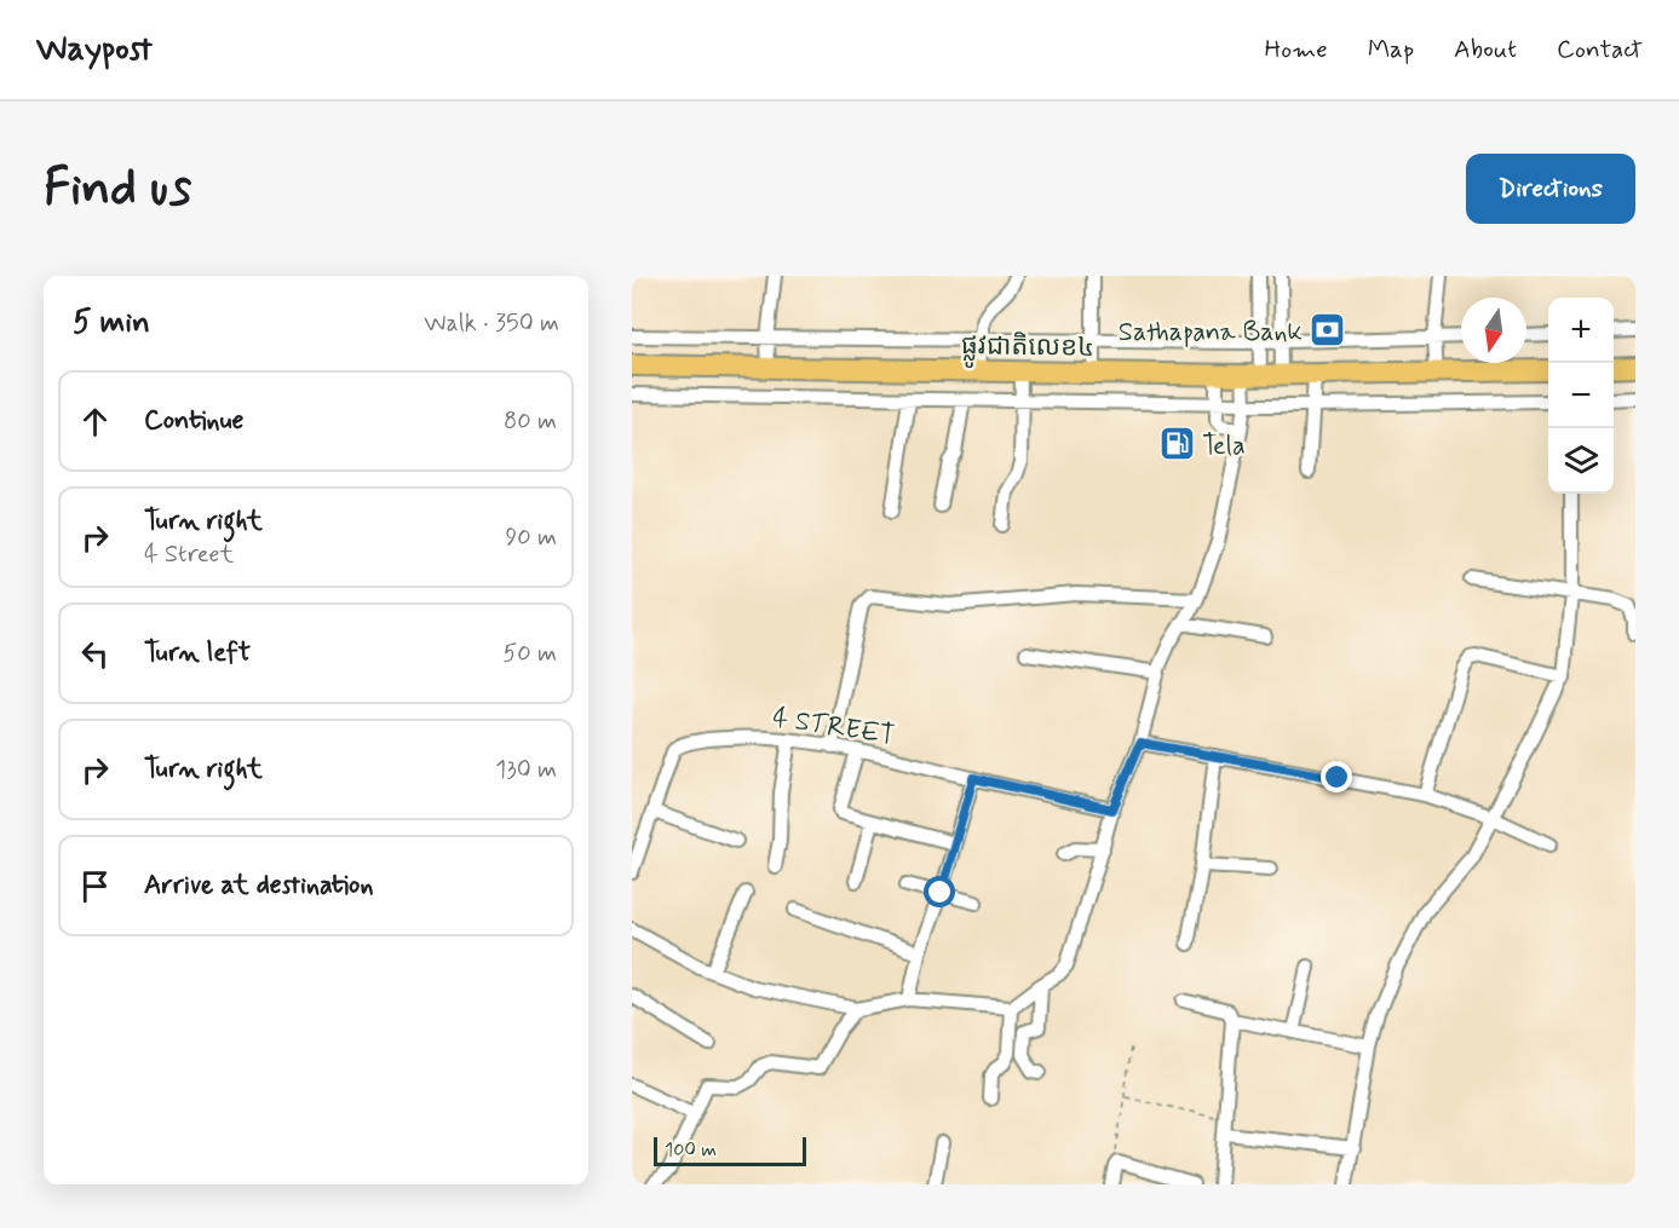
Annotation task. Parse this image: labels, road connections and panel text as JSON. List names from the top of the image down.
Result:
{
  "streets": {
    "highway": ["ផ្លូវជាតិលេខ៤"],
    "street": ["4 STREET"]
  },
  "places": {
    "bank": ["Sathapana Bank"],
    "fuel station": ["Tela"]
  },
  "scale_bar": "100 m",
  "north": "bottom",
  "page": {
    "header": "Waypost",
    "nav": [
      "Home",
      "Map",
      "About",
      "Contact"
    ],
    "buttons": "Directions",
    "title": "Find us",
    "heading": ["5 min", "Walk · 350 m"],
    "map_buttons": ["+", "−"],
    "list": [
      ["Continue", "80 m"],
      ["Turn right", "4 Street", "90 m"],
      ["Turn left", "50 m"],
      ["Turn right", "130 m"],
      "Arrive at destination"
    ],
    "scale": "100 m"
  }
}
